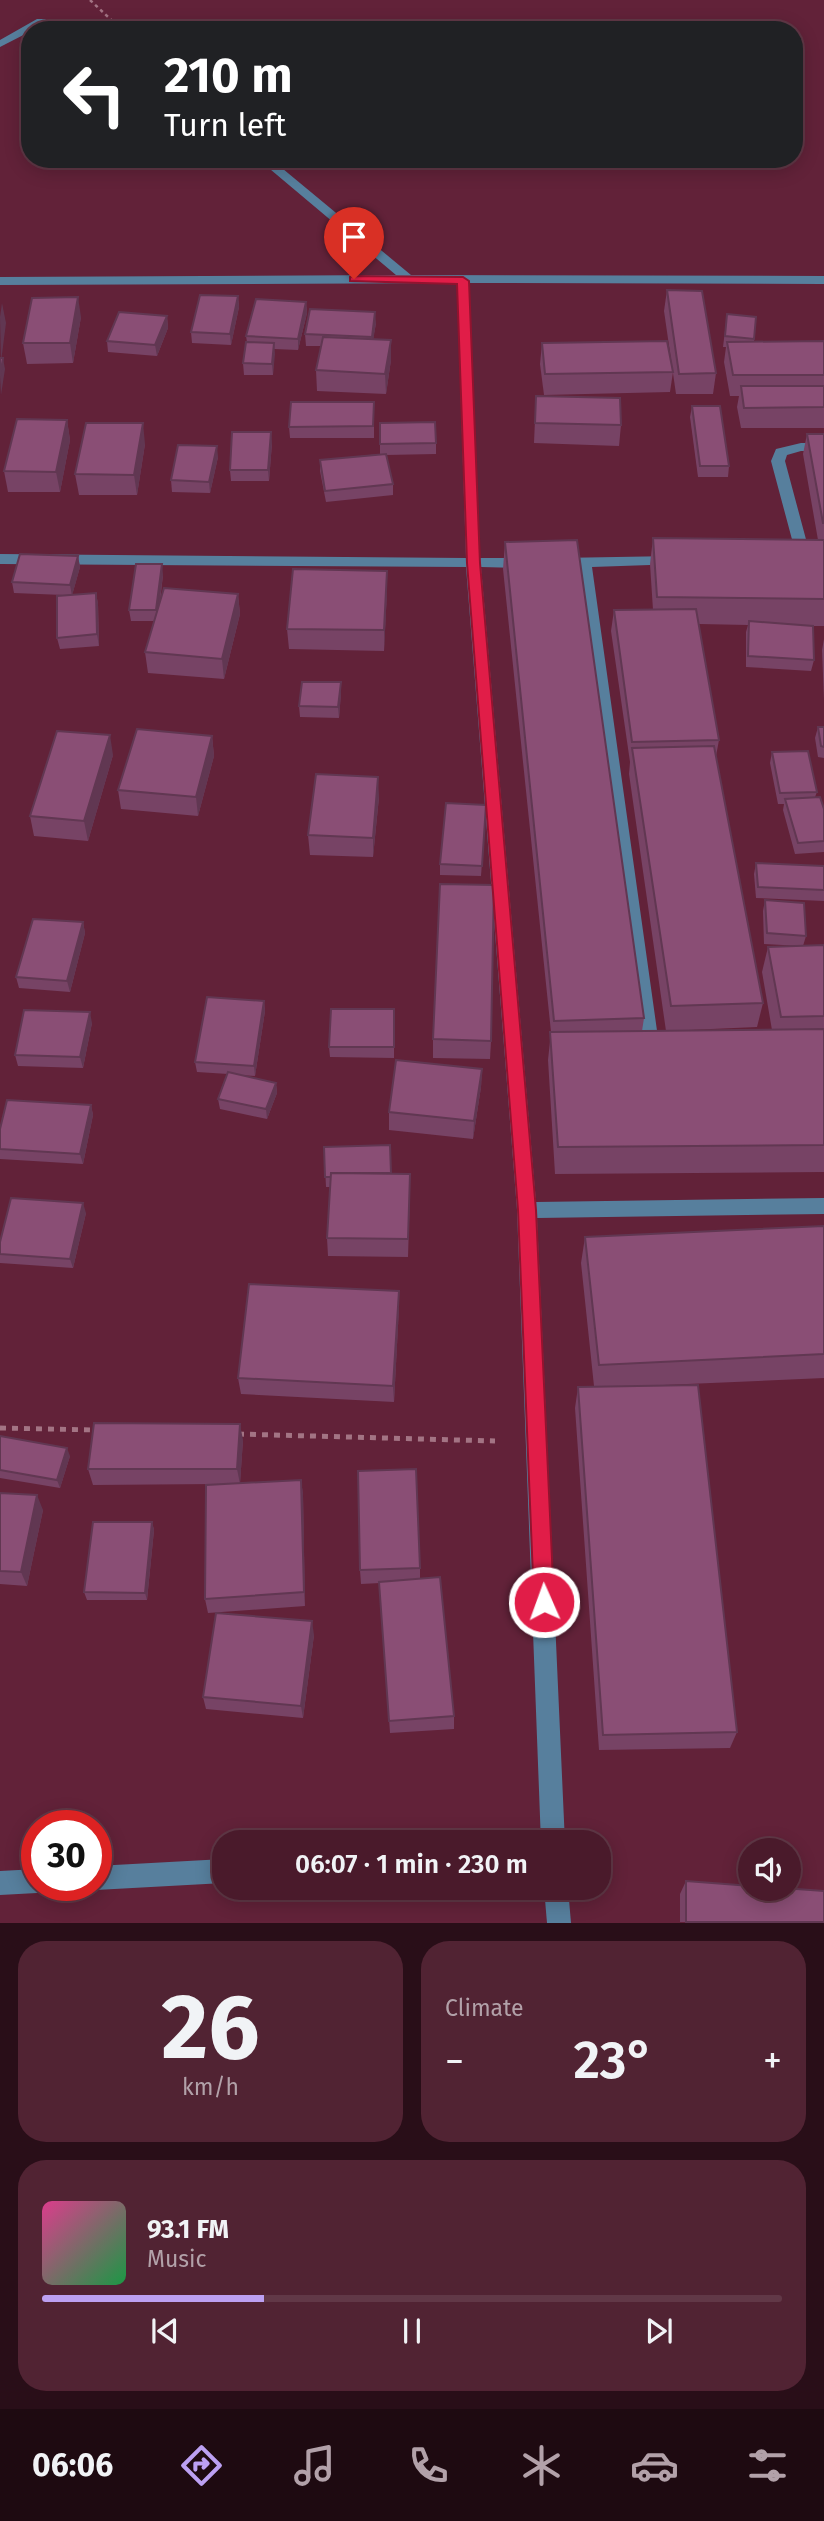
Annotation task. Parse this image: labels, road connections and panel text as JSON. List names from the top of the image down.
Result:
{
  "page": {
    "turn": ["210 m", "Turn left"],
    "limit": "30",
    "trip": "06:07 · 1 min · 230 m",
    "tile": [
      ["26", "km/h"],
      "Climate"
    ],
    "heat": ["−", "23°", "+"],
    "song": ["93.1 FM", "Music"],
    "tabs": "06:06"
  }
}
